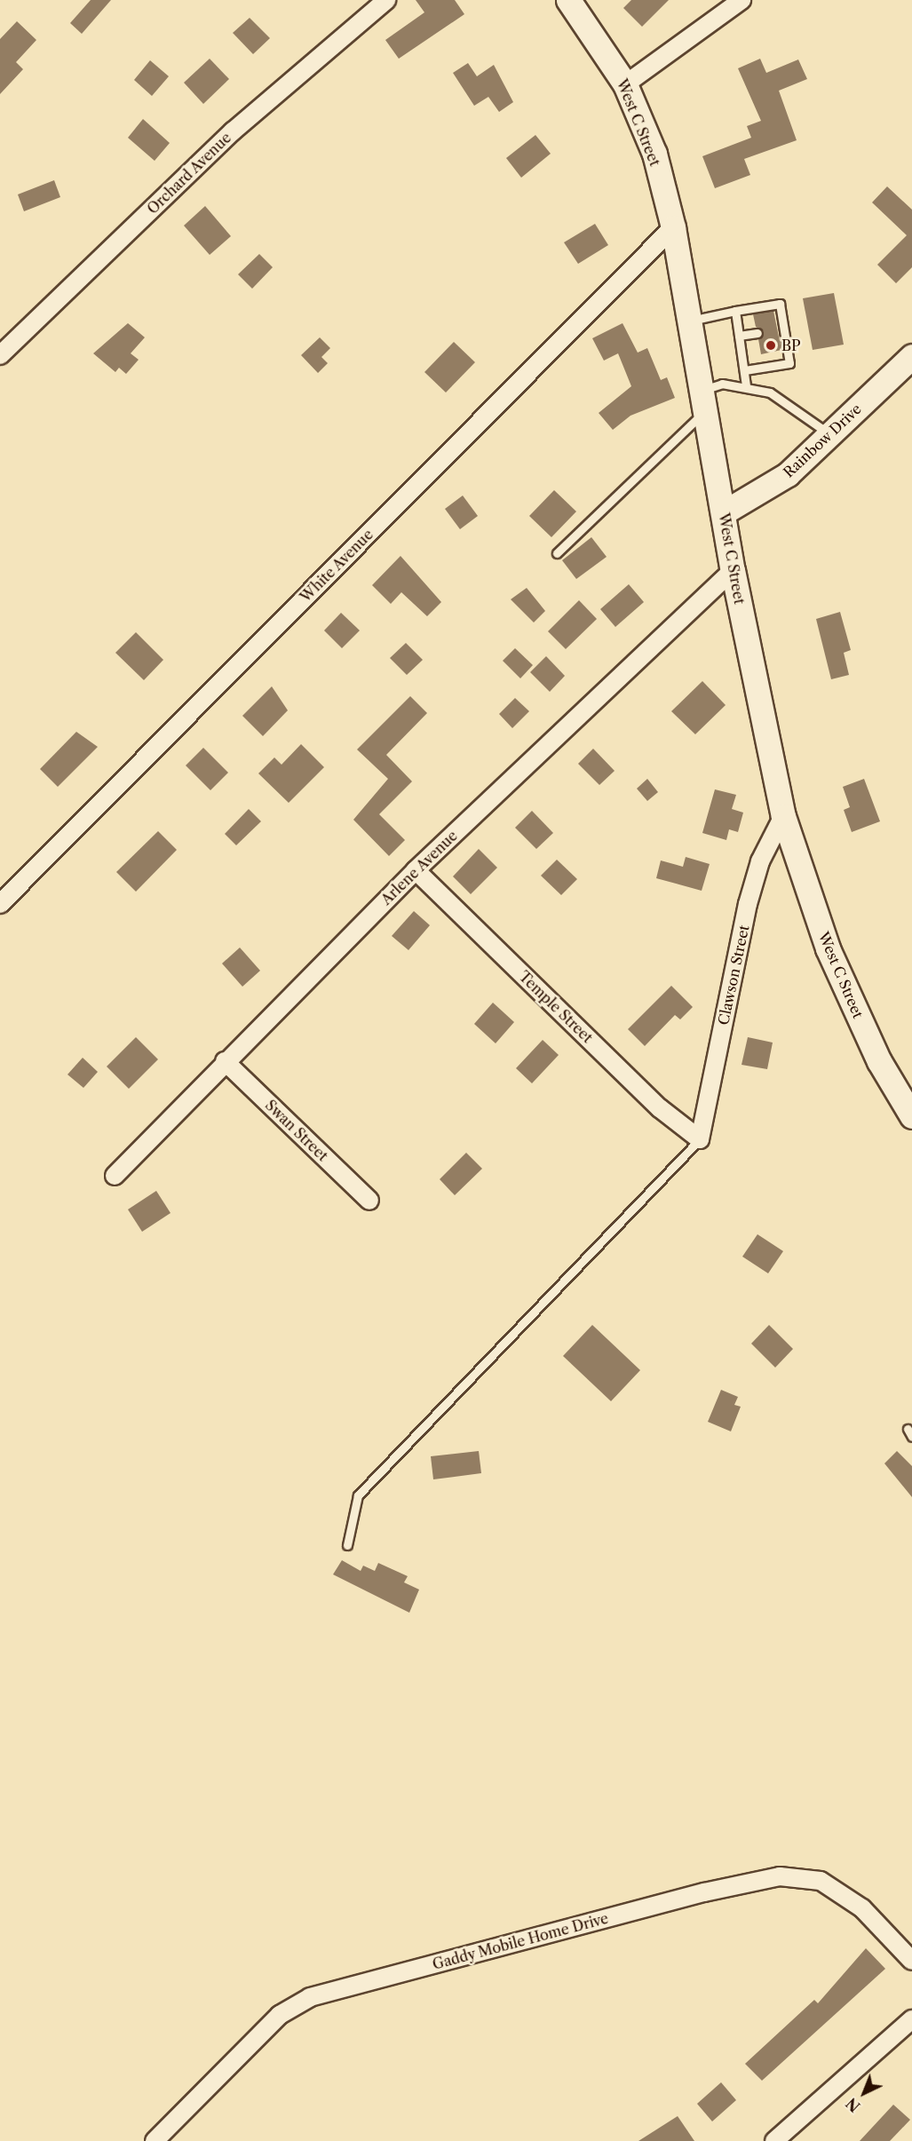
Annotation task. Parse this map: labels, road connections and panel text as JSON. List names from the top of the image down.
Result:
{
  "streets": {
    "main road": ["West C Street", "Rainbow Drive"],
    "street": [
      "Orchard Avenue",
      "White Avenue",
      "Arlene Avenue",
      "Clawson Street",
      "Temple Street",
      "Swan Street",
      "Gaddy Mobile Home Drive"
    ]
  },
  "crossings": [
    ["West C Street", "Rainbow Drive"],
    ["West C Street", "White Avenue"],
    ["West C Street", "Arlene Avenue"],
    ["West C Street", "Clawson Street"],
    ["Arlene Avenue", "Temple Street"],
    ["Arlene Avenue", "Swan Street"],
    ["Clawson Street", "Temple Street"]
  ],
  "places": ["BP"],
  "north": "bottom left"
}
